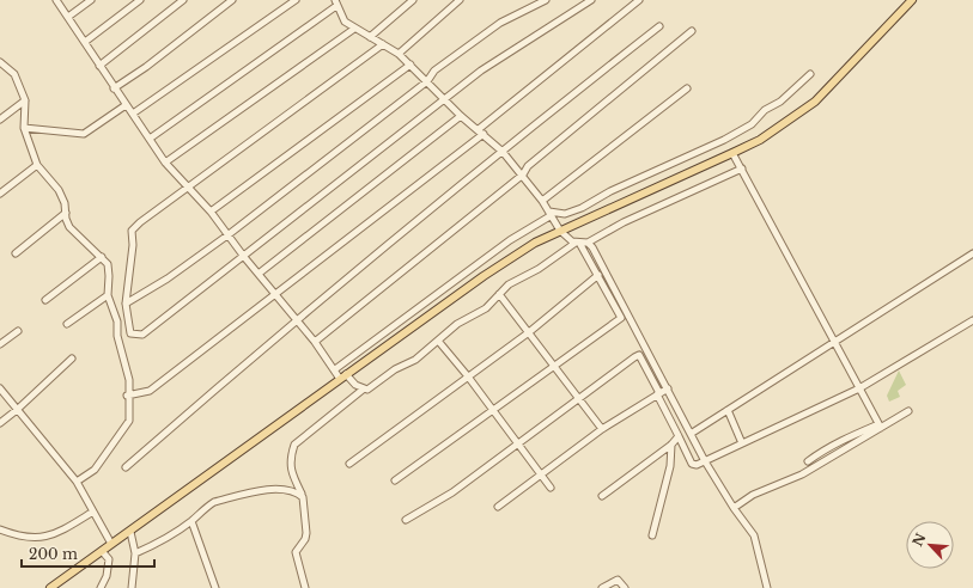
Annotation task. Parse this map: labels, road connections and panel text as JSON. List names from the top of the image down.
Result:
{
  "scale_bar": "200 m",
  "north": "top left"
}
